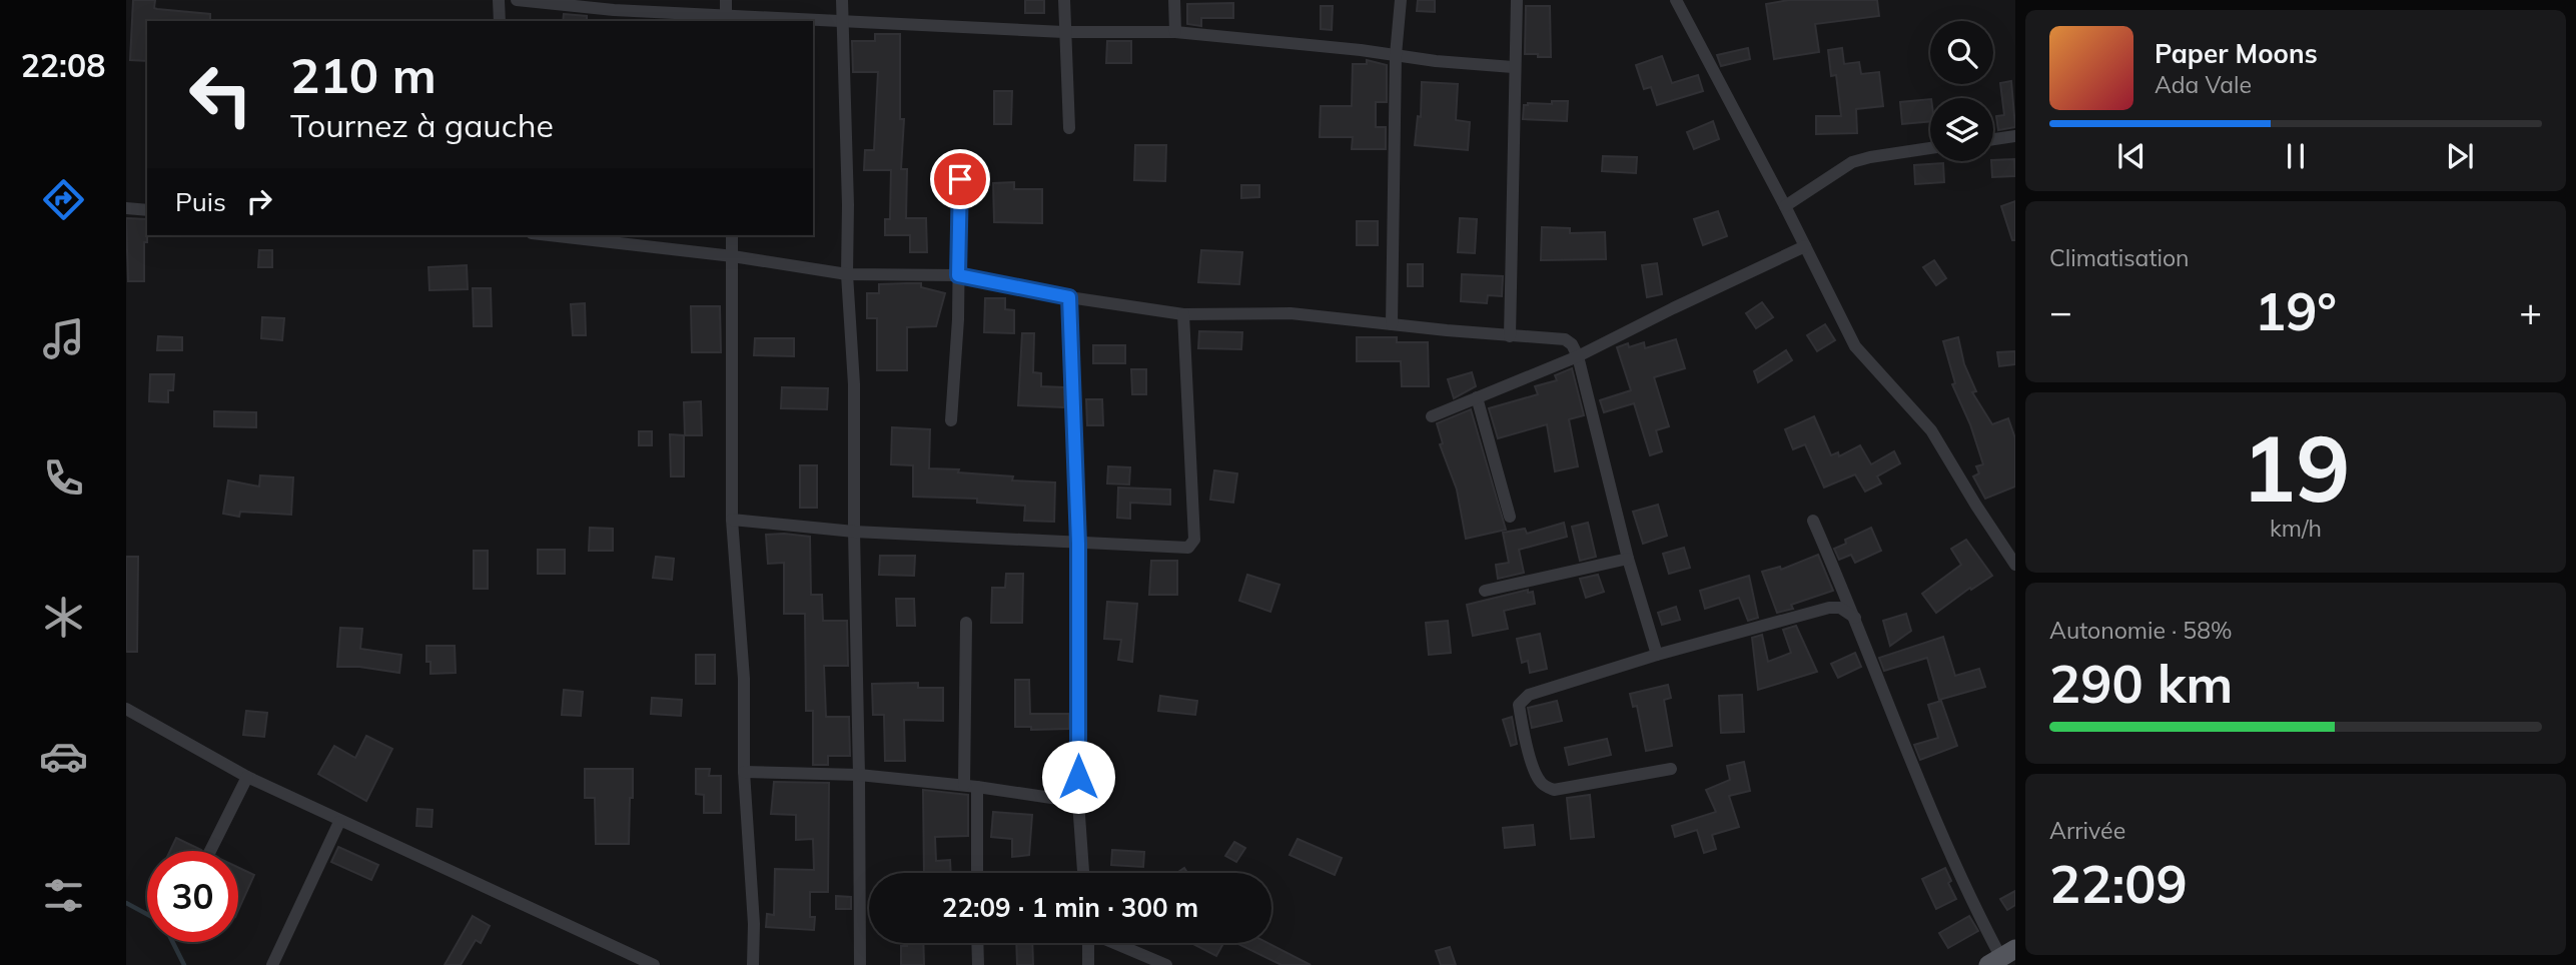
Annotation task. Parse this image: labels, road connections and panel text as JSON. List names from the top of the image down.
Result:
{
  "page": {
    "tabs": "22:08",
    "turn": ["210 m", "Tournez à gauche"],
    "song": ["Paper Moons", "Ada Vale"],
    "then": "Puis",
    "tile": [
      "Climatisation",
      ["19", "km/h"],
      ["Autonomie · 58%", "290 km"],
      ["Arrivée", "22:09"]
    ],
    "heat": ["−", "19°", "+"],
    "limit": "30",
    "trip": "22:09 · 1 min · 300 m"
  }
}
